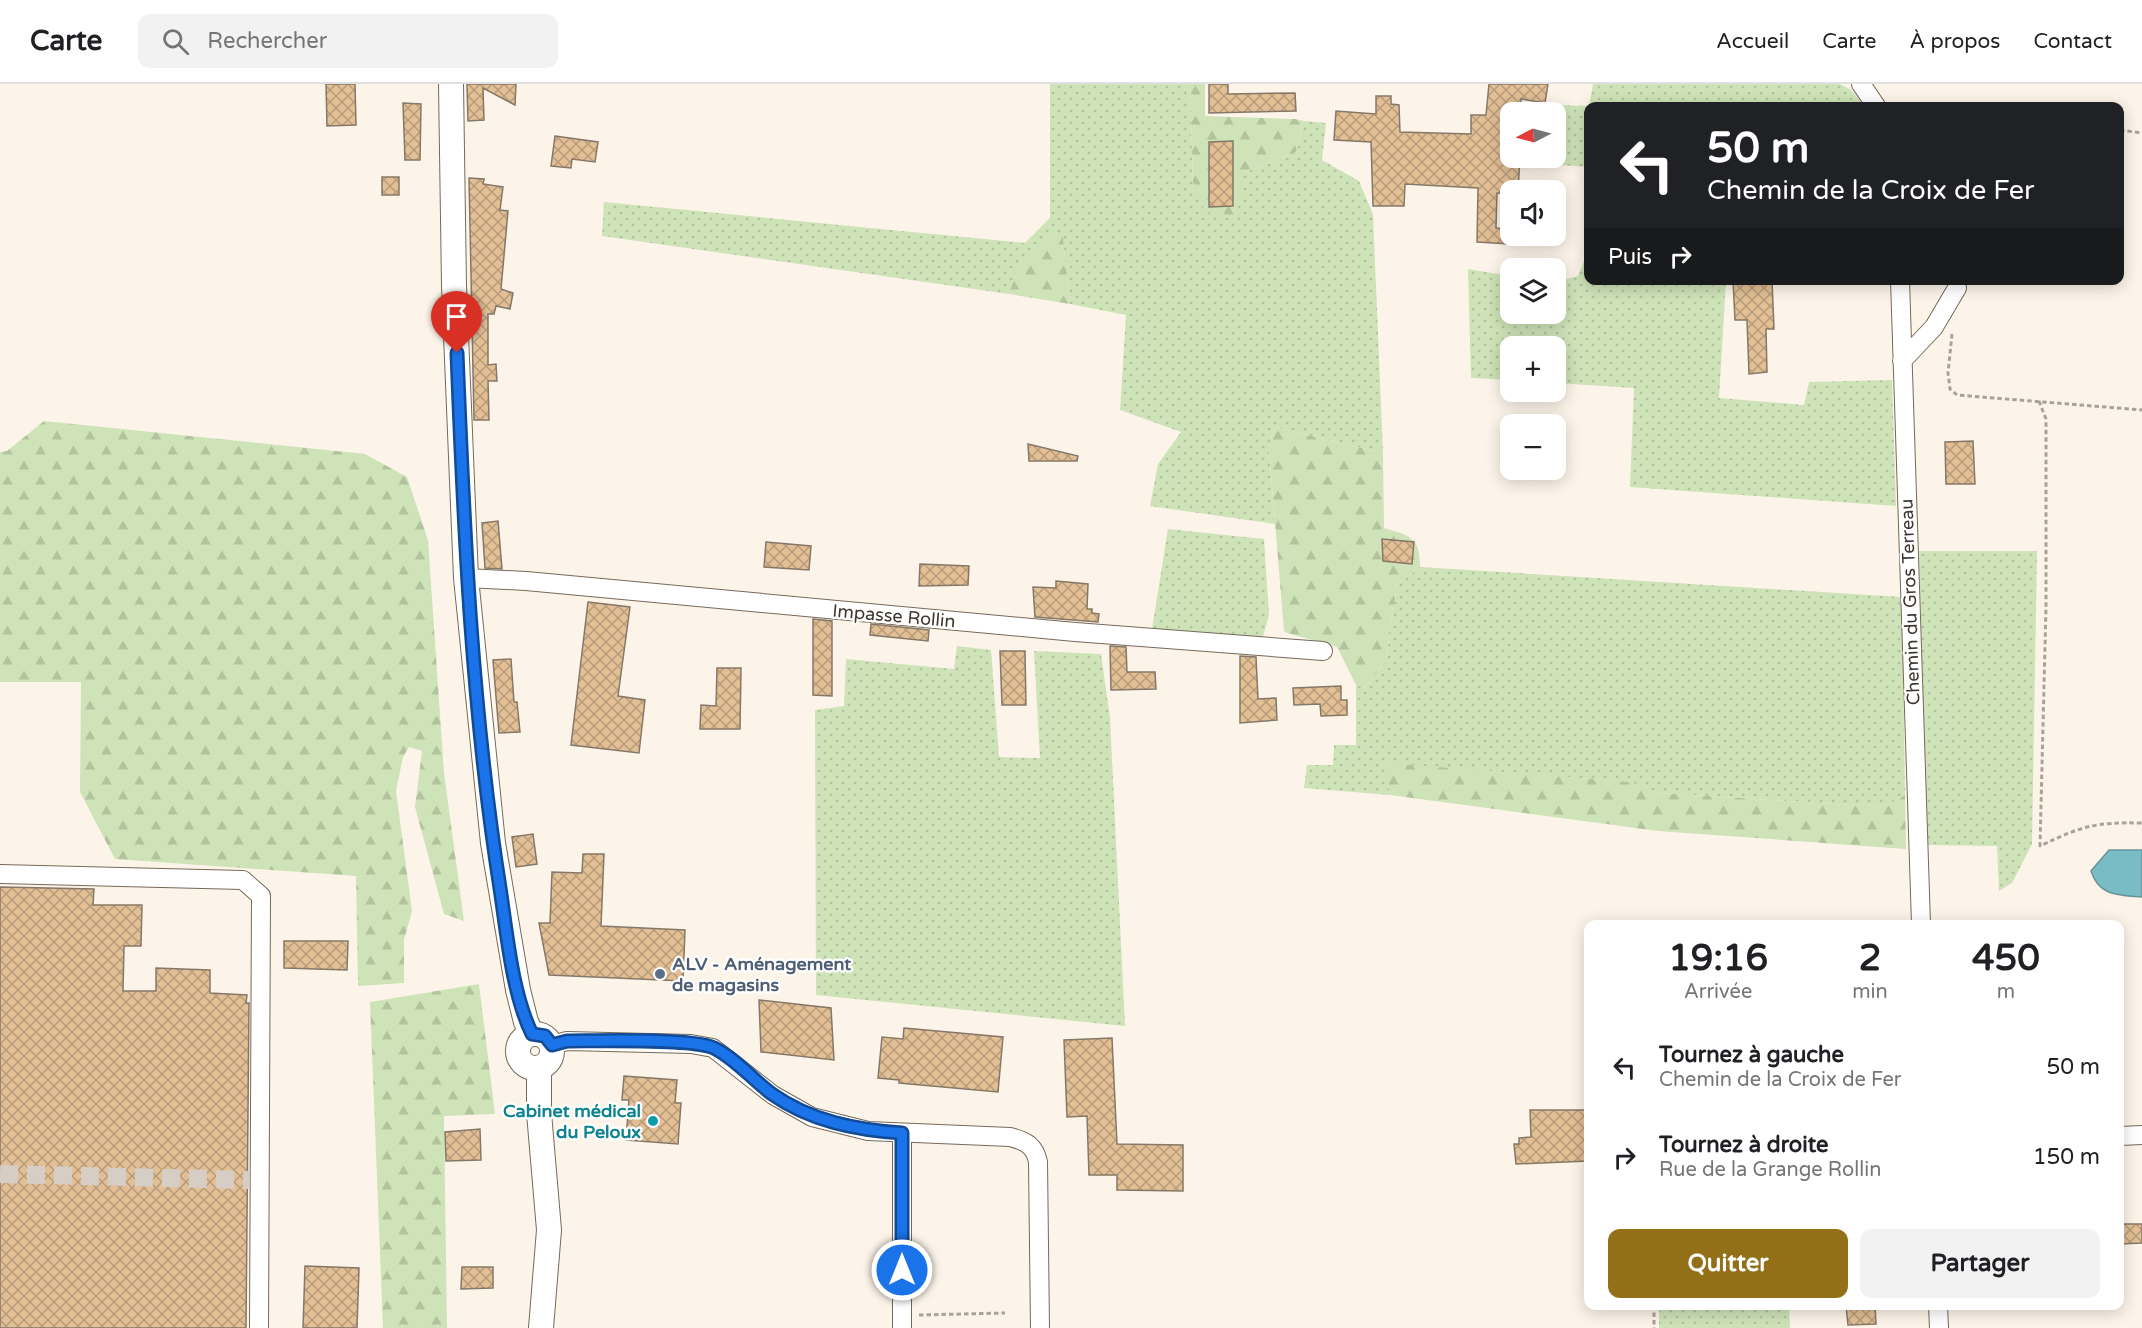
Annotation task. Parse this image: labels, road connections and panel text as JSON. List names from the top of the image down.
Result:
{
  "streets": {
    "street": ["Chemin du Gros Terreau", "Impasse Rollin"]
  },
  "places": ["ALV - Aménagement de magasins", "Cabinet médical du Peloux"],
  "north": "left",
  "page": {
    "header": "Carte",
    "search": "Rechercher",
    "nav": [
      "Accueil",
      "Carte",
      "À propos",
      "Contact"
    ],
    "map_buttons": ["+", "−"],
    "turn": ["50 m", "Chemin de la Croix de Fer"],
    "then": "Puis",
    "eta": [
      "19:16",
      "Arrivée",
      "2",
      "min",
      "450",
      "m"
    ],
    "list": [
      {
        "name": "Tournez à gauche",
        "note": "Chemin de la Croix de Fer",
        "value": "50 m"
      },
      {
        "name": "Tournez à droite",
        "note": "Rue de la Grange Rollin",
        "value": "150 m"
      }
    ],
    "buttons": ["Quitter", "Partager"]
  }
}
